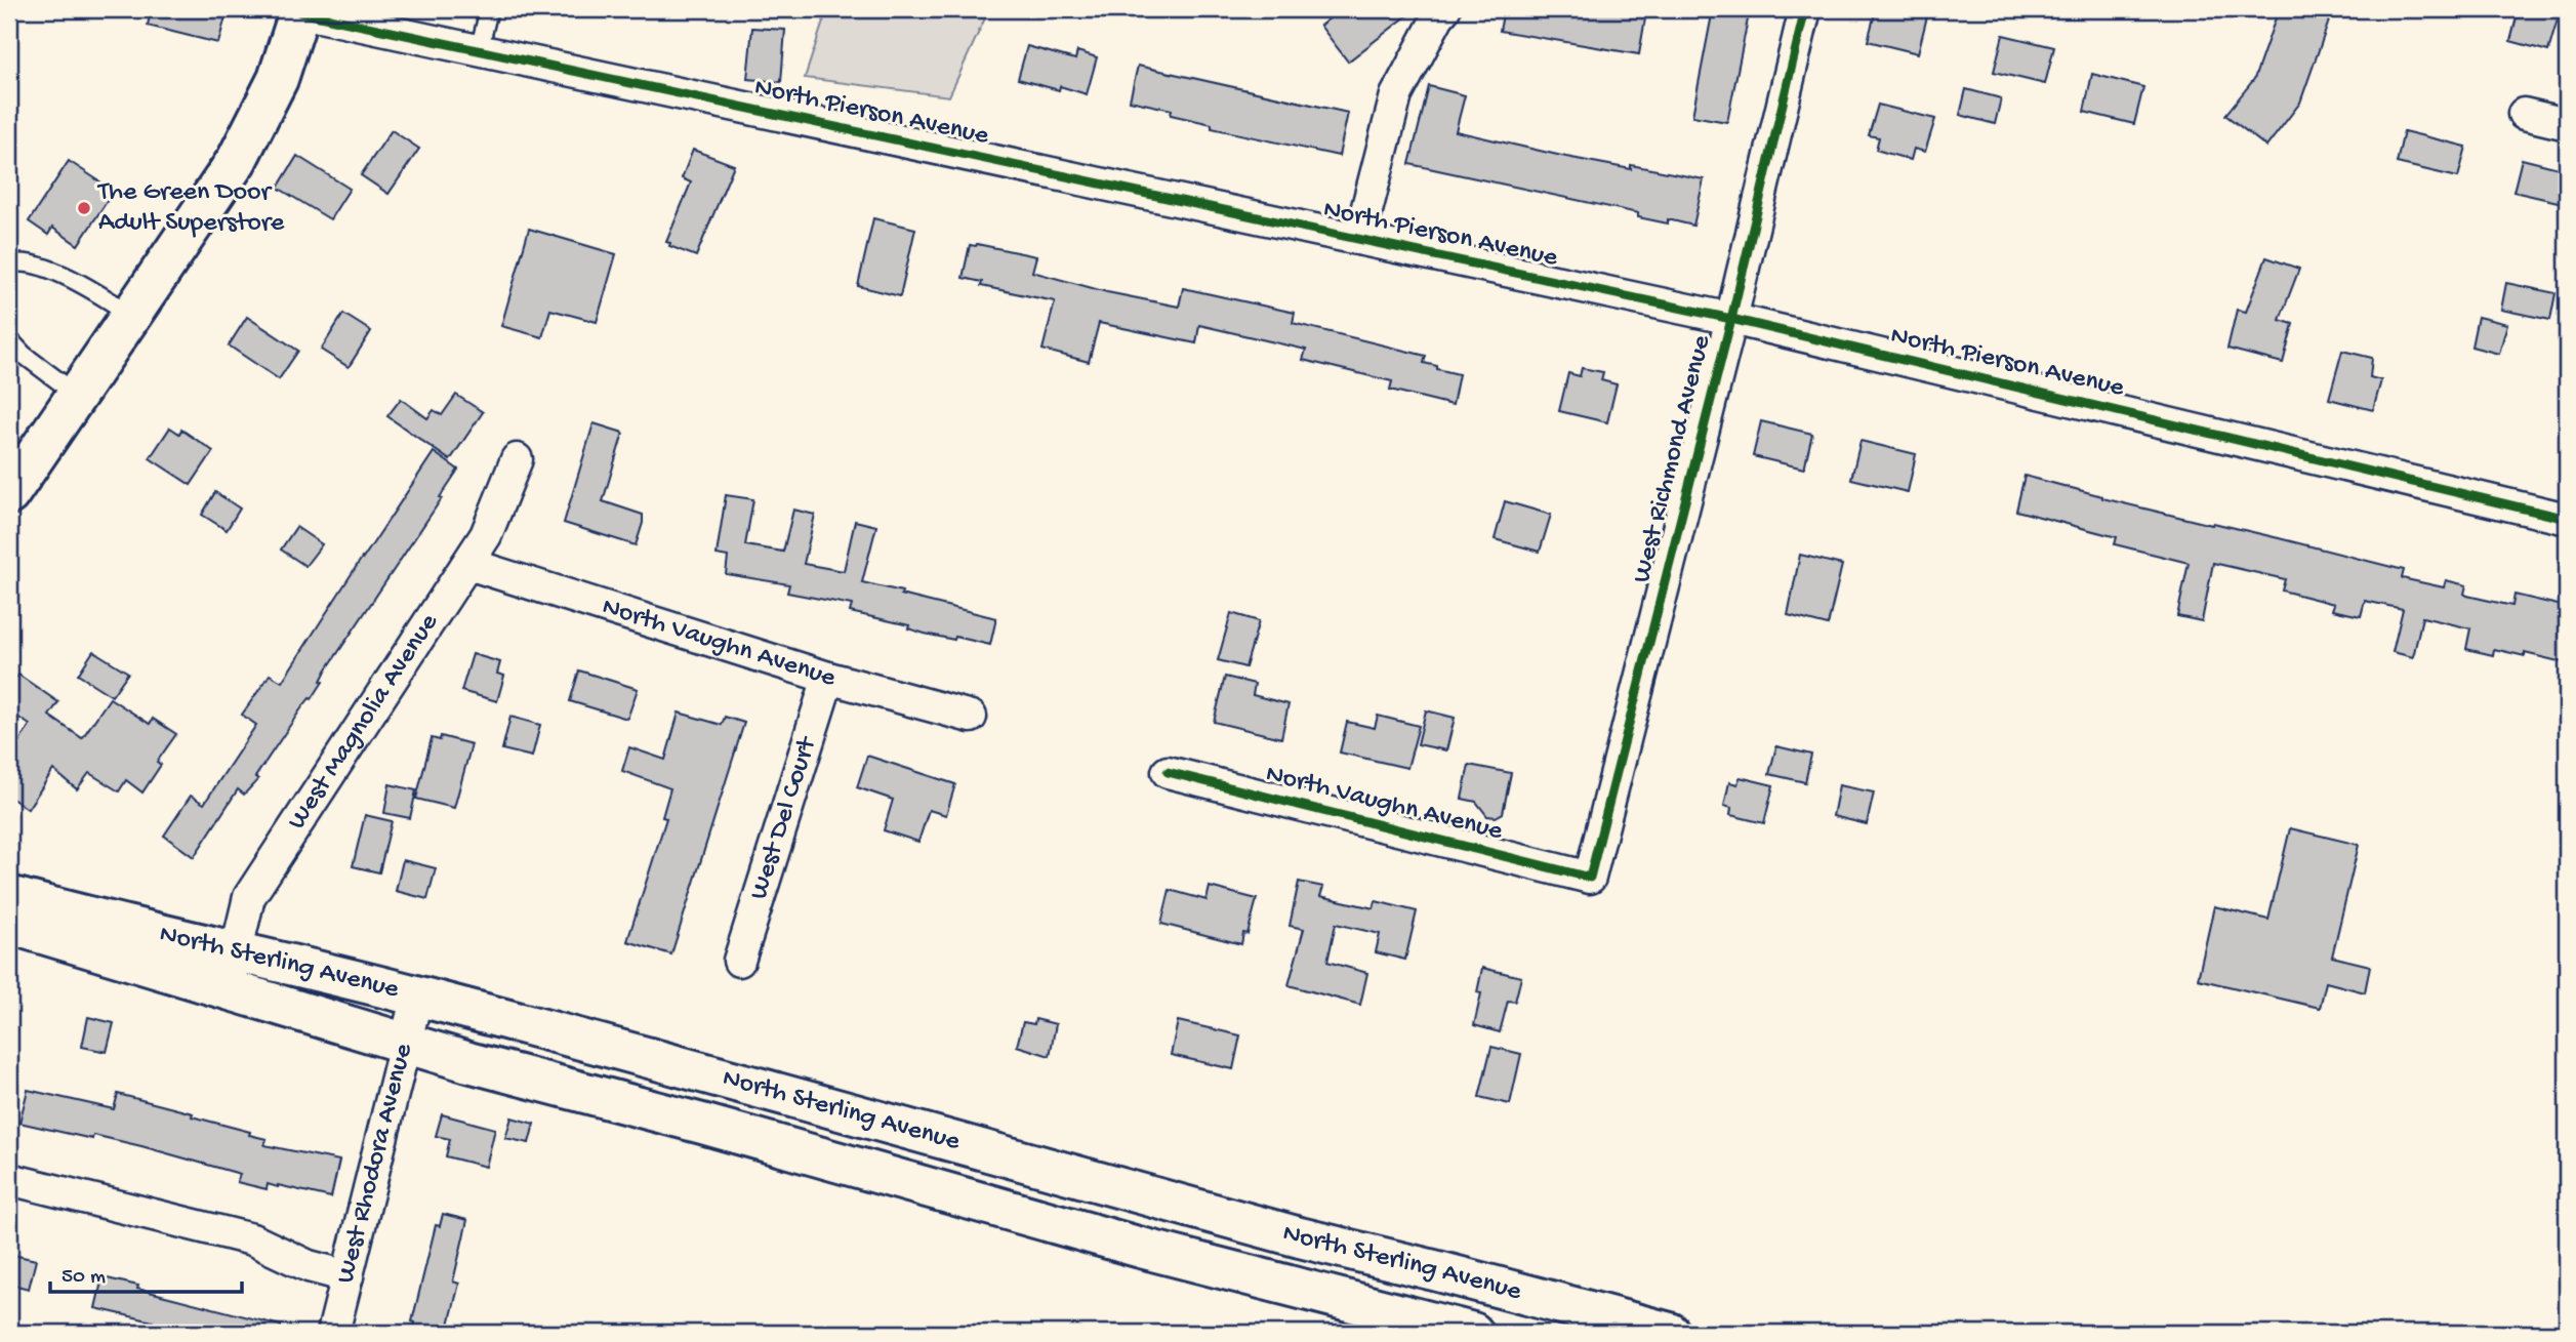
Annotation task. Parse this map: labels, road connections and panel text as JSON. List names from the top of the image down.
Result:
{
  "streets": {
    "main road": ["North Sterling Avenue"],
    "street": [
      "North Pierson Avenue",
      "West Richmond Avenue",
      "North Vaughn Avenue",
      "West Magnolia Avenue",
      "West Del Court",
      "West Rhodora Avenue"
    ]
  },
  "crossings": [
    ["North Pierson Avenue", "West Richmond Avenue"],
    ["West Richmond Avenue", "North Vaughn Avenue"],
    ["North Vaughn Avenue", "West Magnolia Avenue"],
    ["North Vaughn Avenue", "West Del Court"],
    ["West Magnolia Avenue", "North Sterling Avenue"],
    ["North Sterling Avenue", "West Rhodora Avenue"]
  ],
  "places": ["The Green Door Adult Superstore"],
  "scale_bar": "50 m"
}
